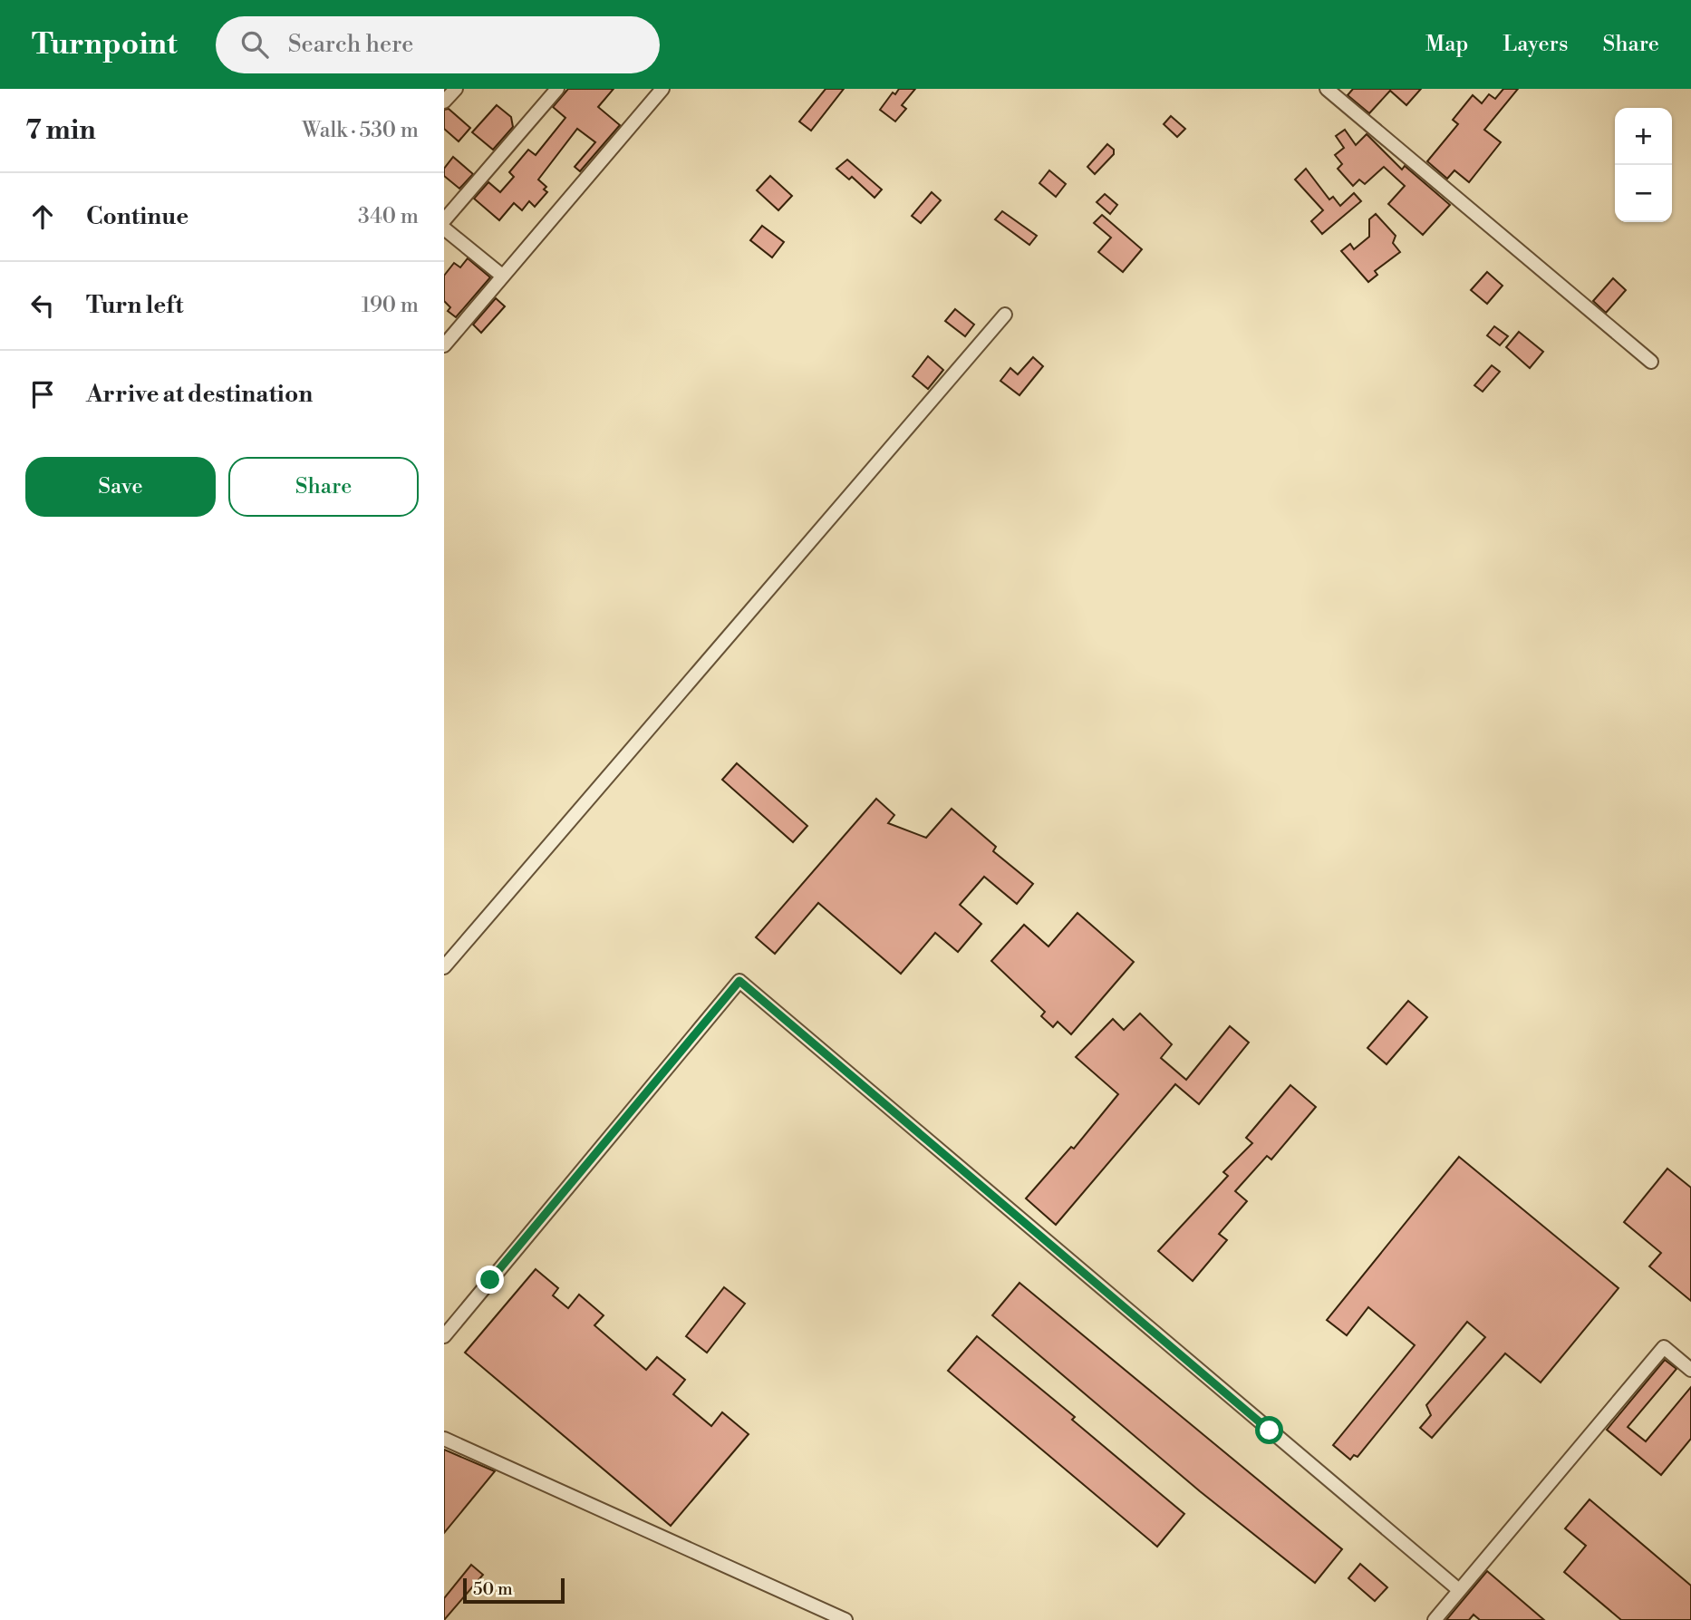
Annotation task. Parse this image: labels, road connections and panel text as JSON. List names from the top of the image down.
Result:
{
  "scale_bar": "50 m",
  "page": {
    "header": "Turnpoint",
    "search": "Search here",
    "nav": ["Map", "Layers", "Share"],
    "heading": ["7 min", "Walk · 530 m"],
    "map_buttons": ["+", "−"],
    "list": [
      ["Continue", "340 m"],
      ["Turn left", "190 m"],
      "Arrive at destination"
    ],
    "buttons": ["Save", "Share"],
    "scale": "50 m"
  }
}
